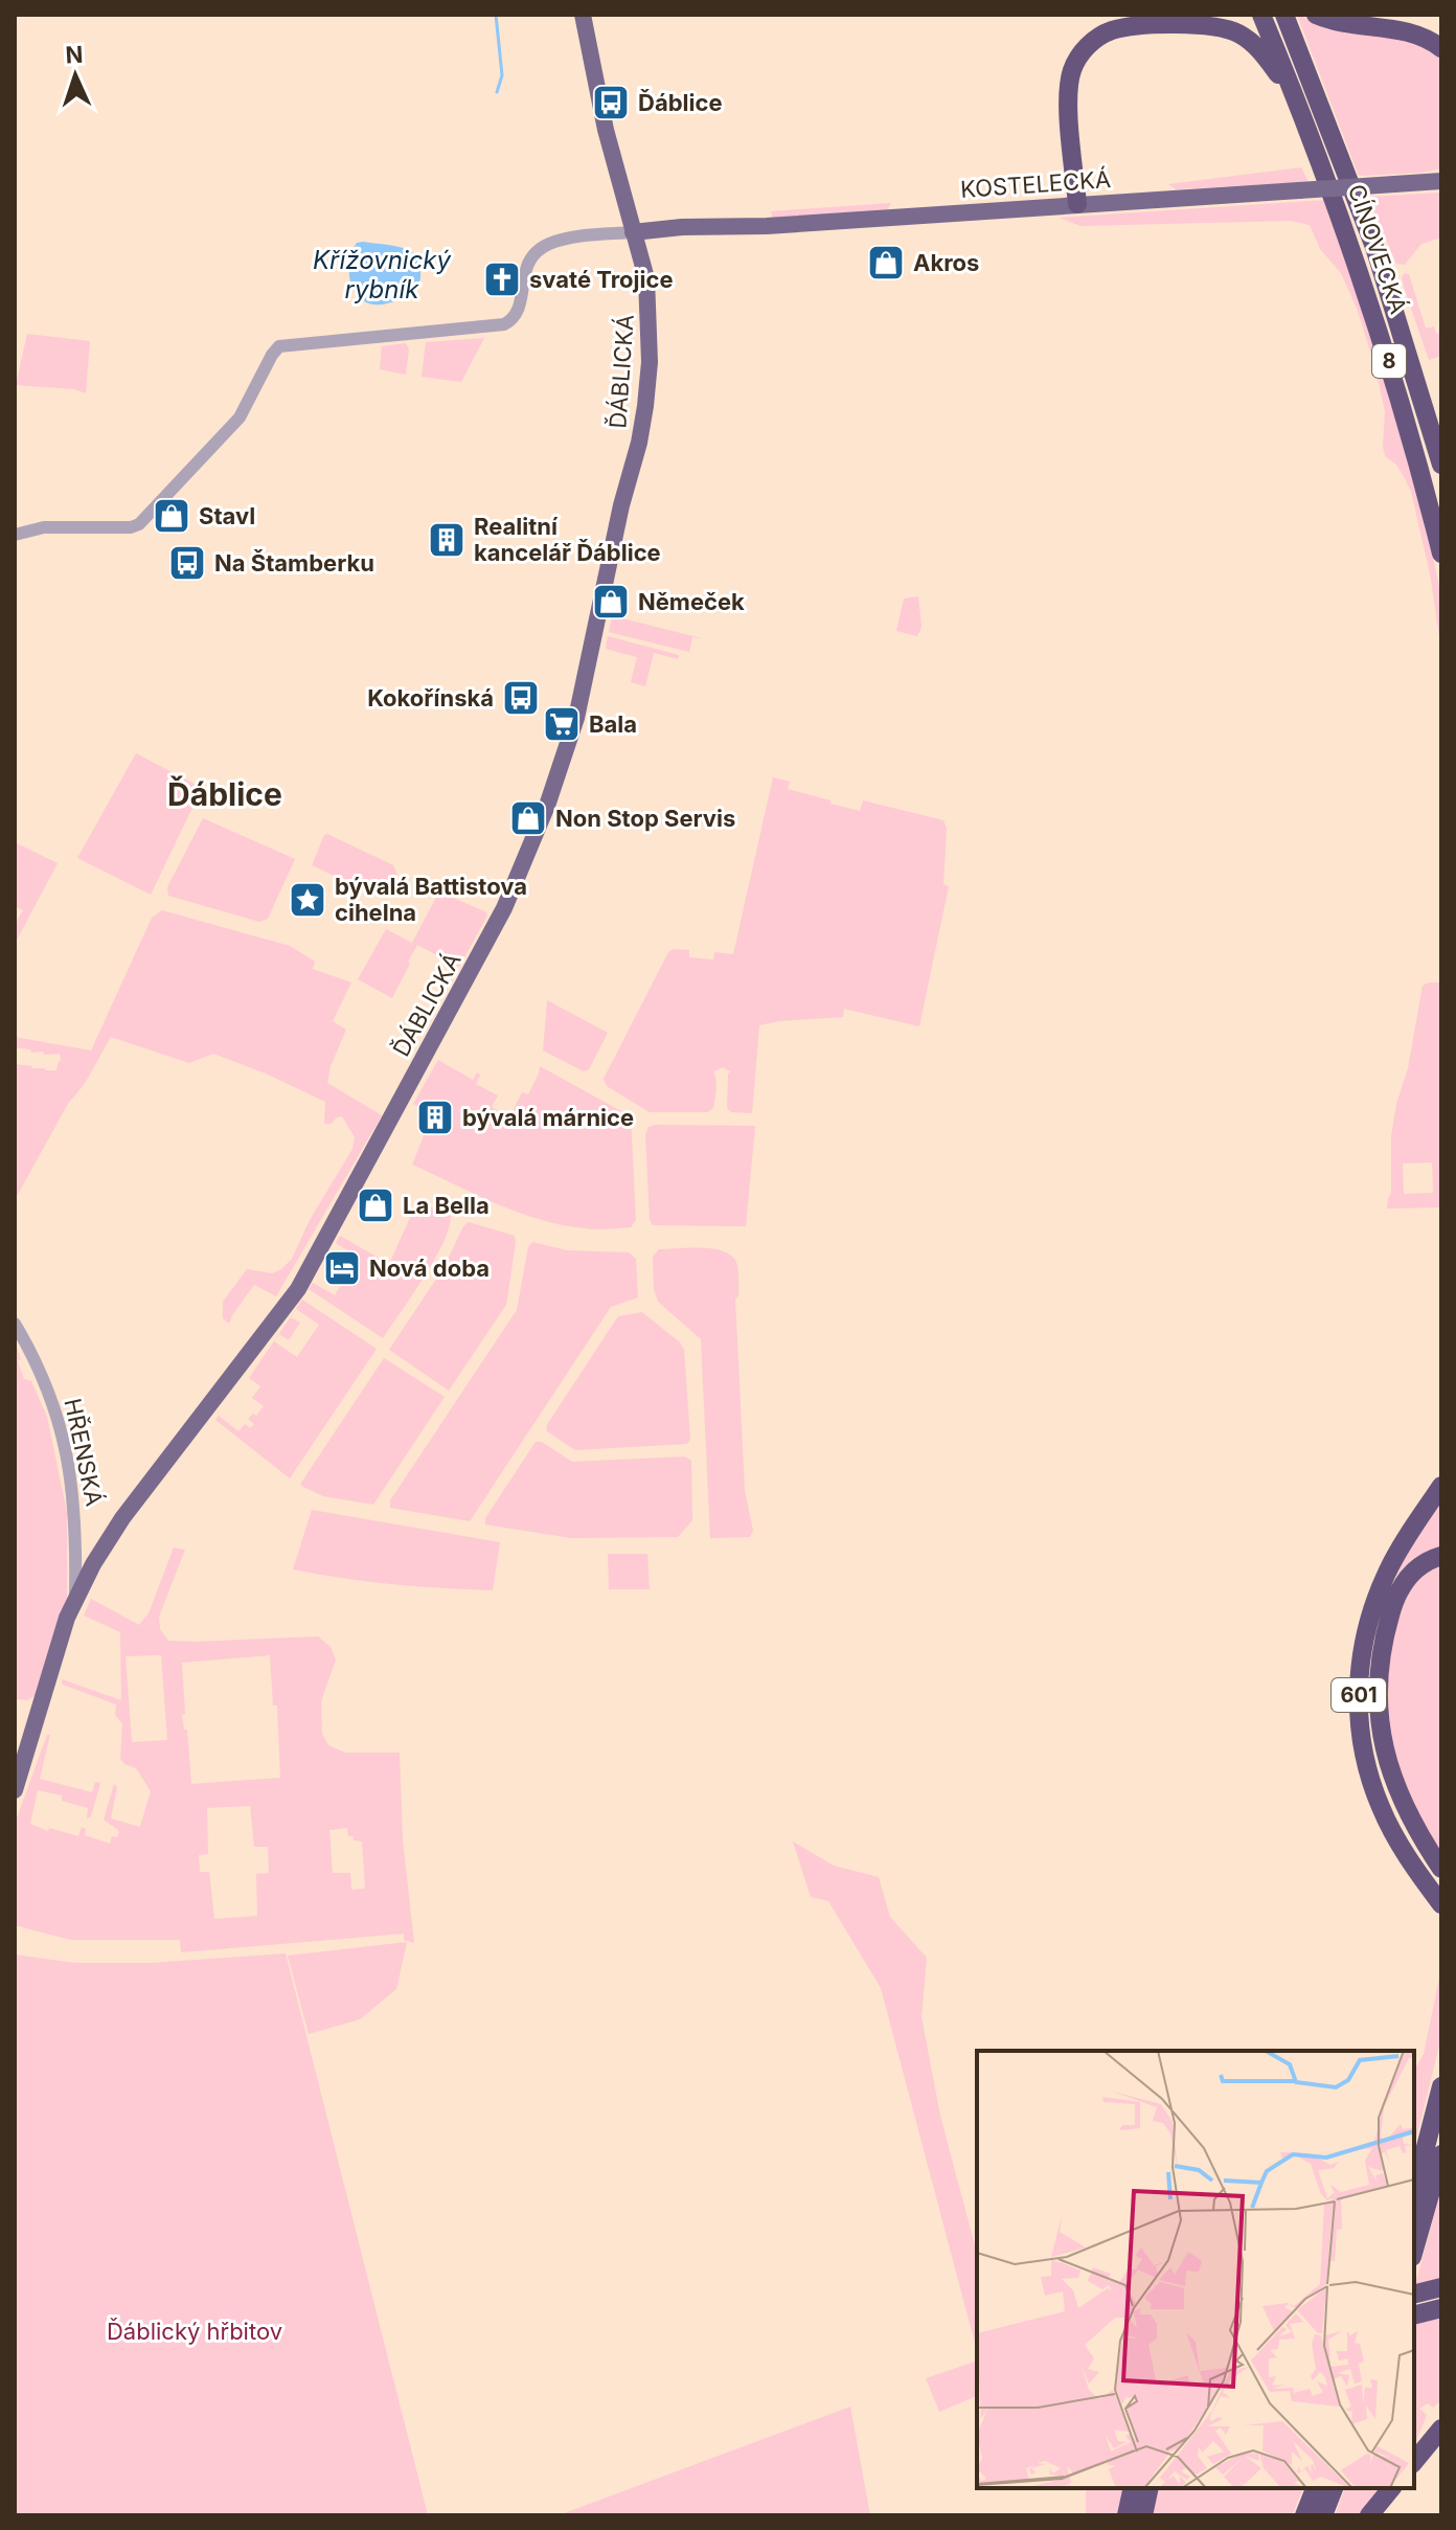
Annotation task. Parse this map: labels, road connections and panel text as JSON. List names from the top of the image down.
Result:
{
  "streets": {
    "highway": ["CÍNOVECKÁ", "8", "601"],
    "main road": ["KOSTELECKÁ", "ĎÁBLICKÁ"],
    "street": ["HŘENSKÁ"]
  },
  "crossings": [
    ["KOSTELECKÁ", "ĎÁBLICKÁ"],
    ["ĎÁBLICKÁ", "HŘENSKÁ"]
  ],
  "districts": ["Ďáblice"],
  "water": ["Křížovnický rybník"],
  "parks": ["Ďáblický hřbitov"],
  "places": {
    "bus stop": ["Ďáblice", "Na Štamberku", "Kokořínská"],
    "shop": [
      "Akros",
      "Stavl",
      "Němeček",
      "Non Stop Servis",
      "La Bella"
    ],
    "church": ["svaté Trojice"],
    "building": ["Realitní kancelář Ďáblice", "bývalá márnice"],
    "supermarket": ["Bala"],
    "place": ["bývalá Battistova cihelna"],
    "hotel": ["Nová doba"]
  },
  "north": "top"
}
